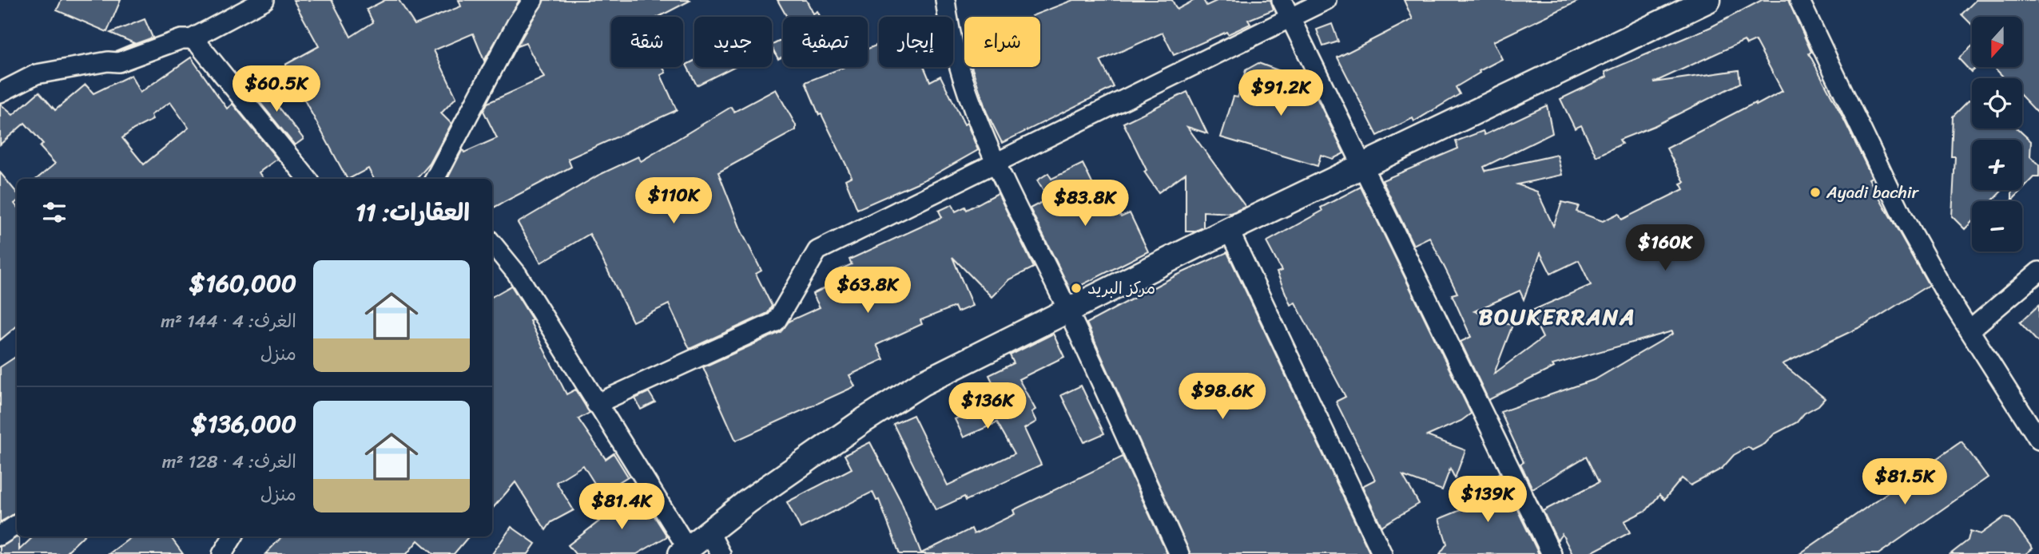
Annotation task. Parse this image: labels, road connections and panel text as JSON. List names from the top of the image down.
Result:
{
  "districts": ["BOUKERRANA"],
  "places": ["Ayadi bachir", "مركز البريد"],
  "north": "bottom",
  "page": {
    "map_buttons": ["+", "−"],
    "chip": [
      "شراء",
      "إيجار",
      "تصفية",
      "جديد",
      "شقة"
    ],
    "price": [
      "$60.5K",
      "$91.2K",
      "$110K",
      "$83.8K",
      "$160K",
      "$63.8K",
      "$98.6K",
      "$136K",
      "$81.5K",
      "$139K",
      "$81.4K"
    ],
    "heading": "العقارات: 11",
    "list": [
      {
        "name": "$160,000",
        "note": "الغرف: 4 · 144 m² · منزل"
      },
      {
        "name": "$136,000",
        "note": "الغرف: 4 · 128 m² · منزل"
      }
    ]
  }
}
